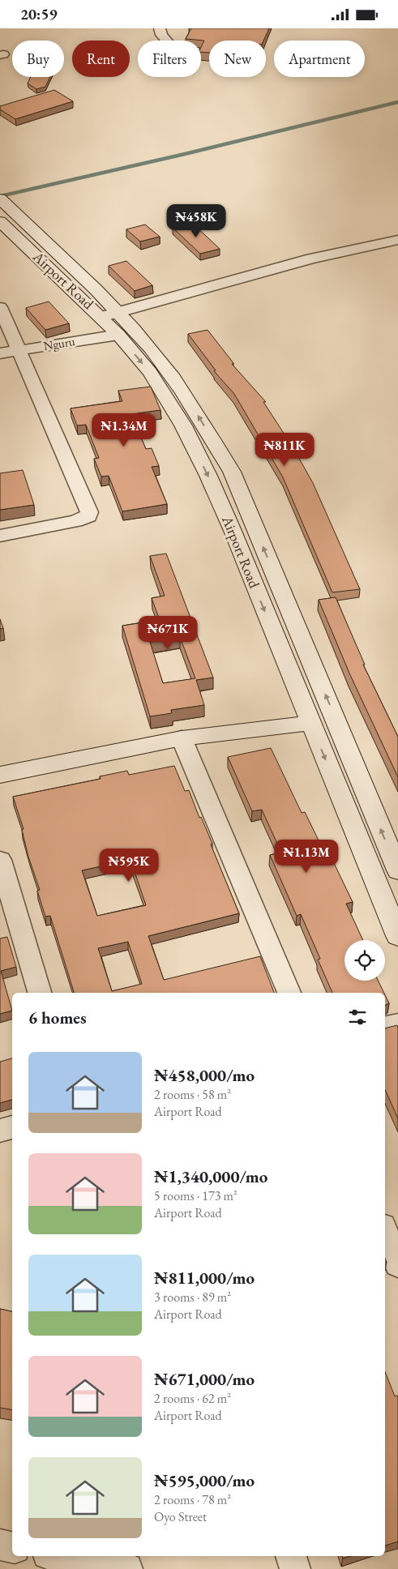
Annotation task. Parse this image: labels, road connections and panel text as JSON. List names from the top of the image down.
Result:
{
  "streets": {
    "main road": ["Airport Road"],
    "street": ["Nguru"]
  },
  "crossings": [
    ["Airport Road", "Nguru"]
  ],
  "page": {
    "status": "20:59",
    "chip": [
      "Buy",
      "Rent",
      "Filters",
      "New",
      "Apartment"
    ],
    "price": [
      "₦458K",
      "₦1.34M",
      "₦811K",
      "₦671K",
      "₦1.13M",
      "₦595K"
    ],
    "heading": "6 homes",
    "list": [
      {
        "name": "₦458,000/mo",
        "note": "2 rooms · 58 m² · Airport Road"
      },
      {
        "name": "₦1,340,000/mo",
        "note": "5 rooms · 173 m² · Airport Road"
      },
      {
        "name": "₦811,000/mo",
        "note": "3 rooms · 89 m² · Airport Road"
      },
      {
        "name": "₦671,000/mo",
        "note": "2 rooms · 62 m² · Airport Road"
      },
      {
        "name": "₦595,000/mo",
        "note": "2 rooms · 78 m² · Oyo Street"
      }
    ]
  }
}
